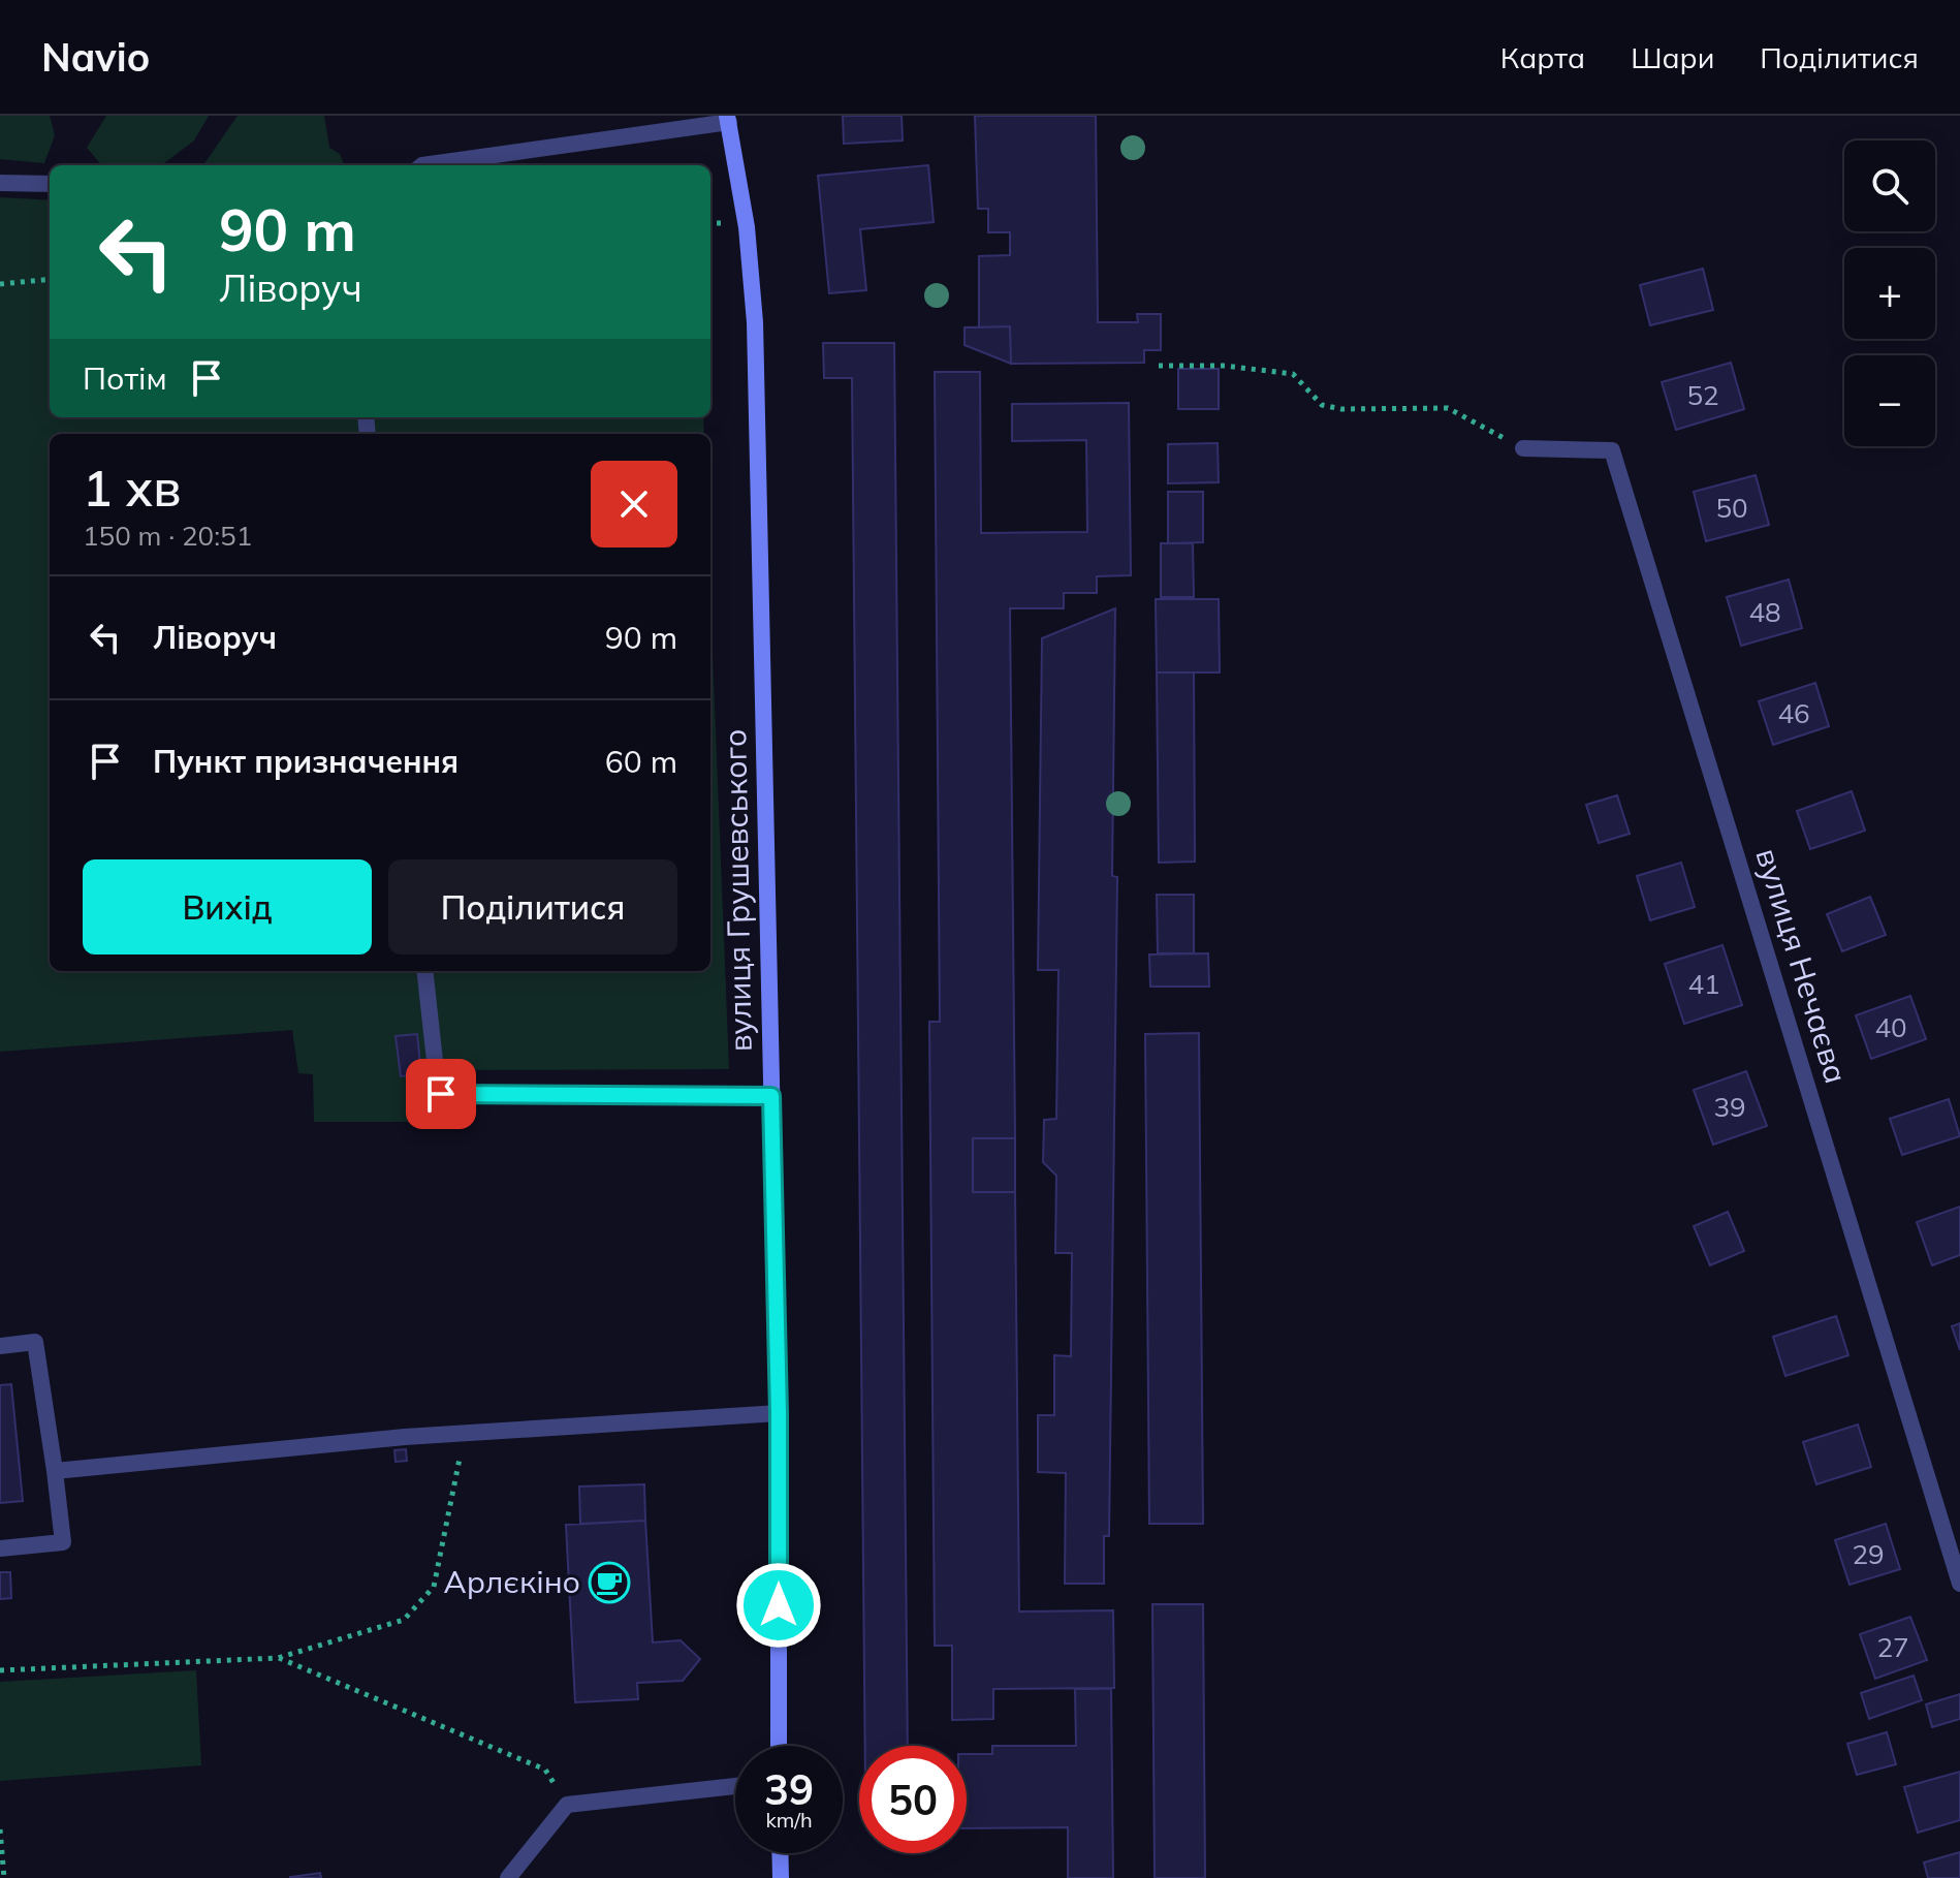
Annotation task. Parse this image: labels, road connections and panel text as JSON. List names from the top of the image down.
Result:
{
  "streets": {
    "main road": ["вулиця Грушевського"],
    "street": ["вулиця Нечаєва"]
  },
  "places": {
    "cafe": ["Арлєкіно"]
  },
  "house_numbers": [
    "52",
    "50",
    "48",
    "46",
    "41",
    "40",
    "39",
    "29",
    "27"
  ],
  "page": {
    "header": "Navio",
    "nav": ["Карта", "Шари", "Поділитися"],
    "map_buttons": ["+", "−"],
    "turn": ["90 m", "Ліворуч"],
    "then": "Потім",
    "heading": ["1 хв", "150 m · 20:51"],
    "list": [
      {
        "name": "Ліворуч",
        "value": "90 m"
      },
      {
        "name": "Пункт призначення",
        "value": "60 m"
      }
    ],
    "buttons": ["Вихід", "Поділитися"],
    "speed": "39 km/h",
    "limit": "50"
  }
}
